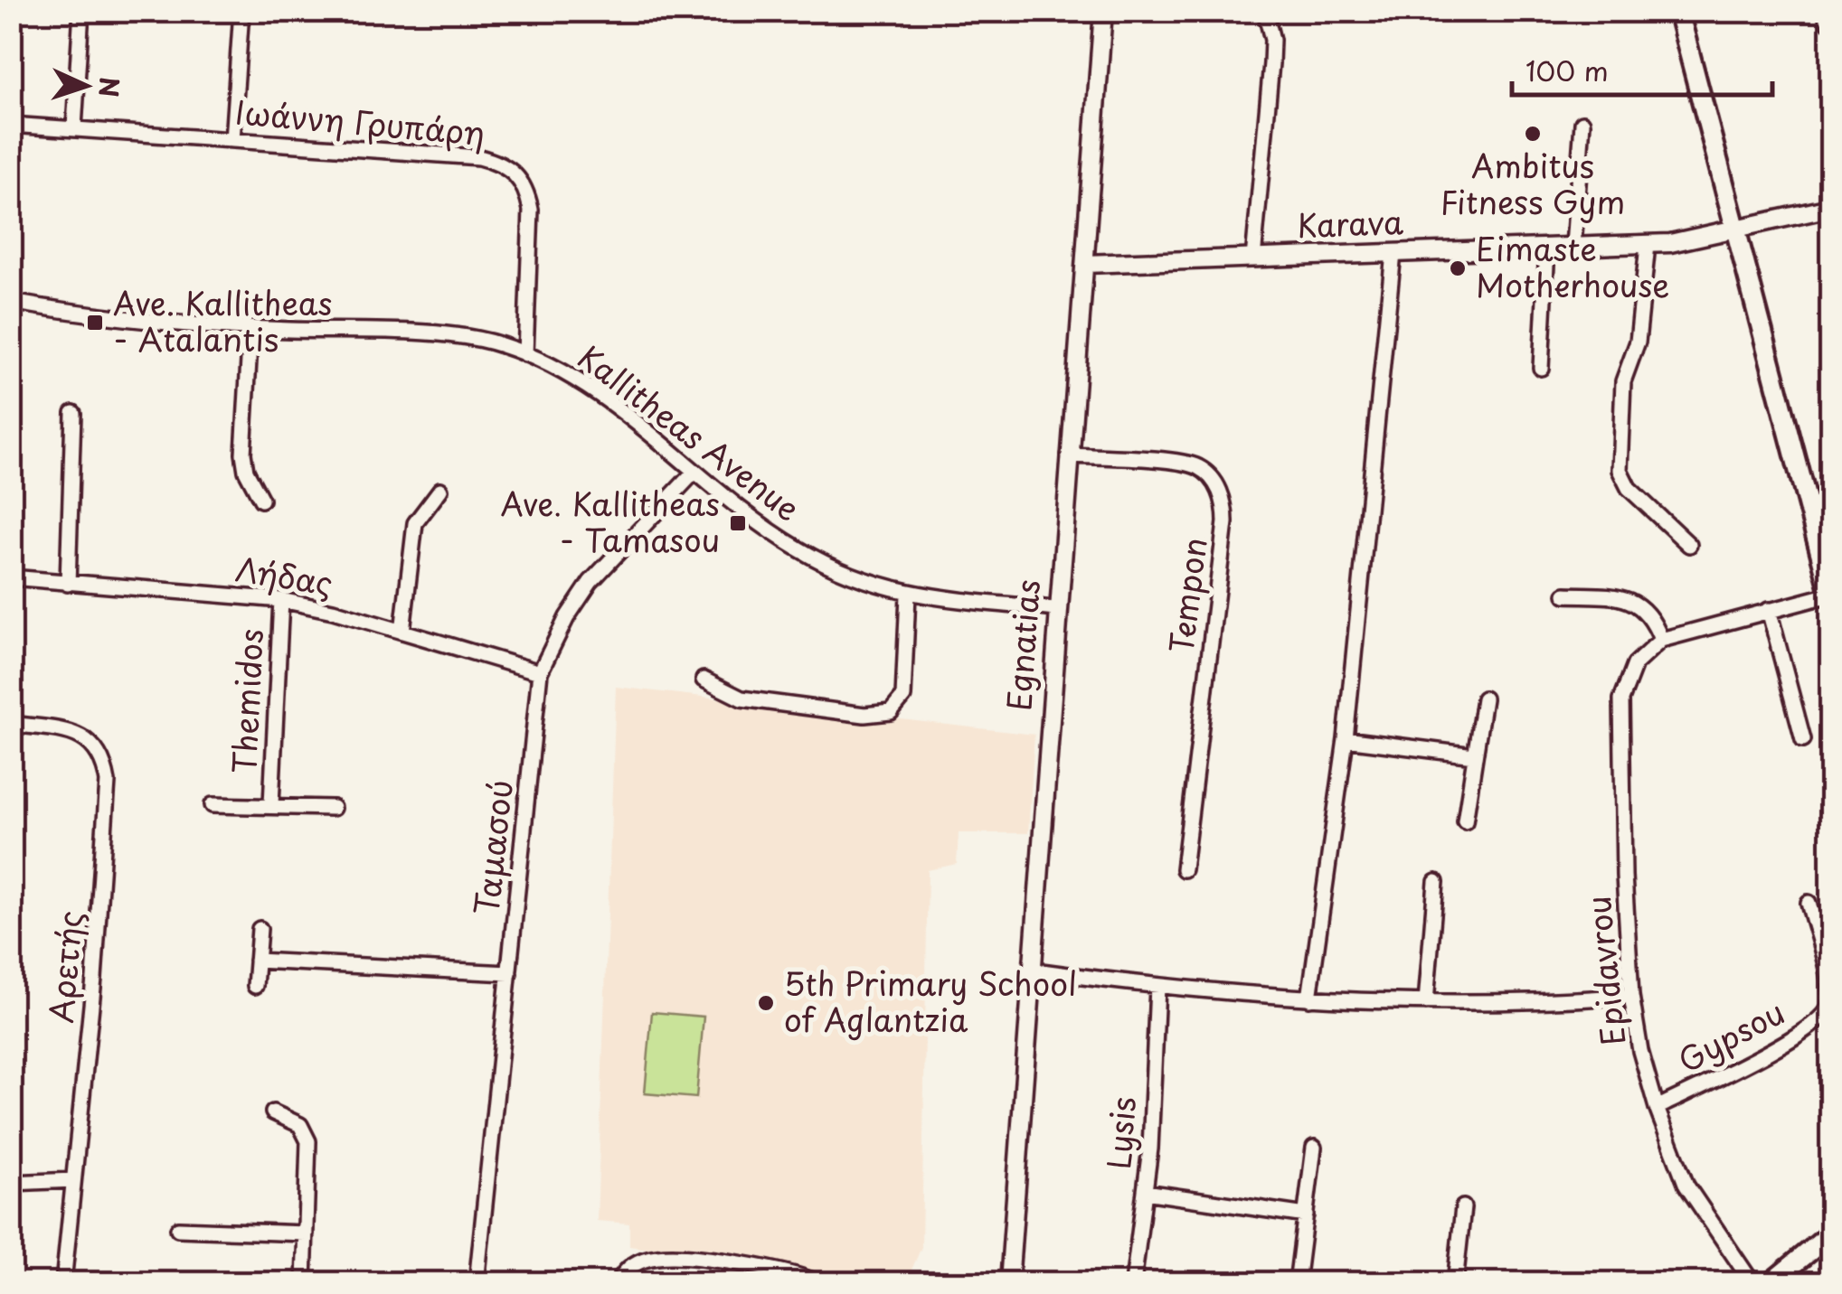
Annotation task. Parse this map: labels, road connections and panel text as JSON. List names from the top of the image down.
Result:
{
  "streets": {
    "street": [
      "Ιωάννη Γρυπάρη",
      "Karava",
      "Kallitheas Avenue",
      "Λήδας",
      "Tempon",
      "Egnatias",
      "Themidos",
      "Ταμασού",
      "Αρετής",
      "Epidavrou",
      "Gypsou",
      "Lysis"
    ]
  },
  "crossings": [
    ["Ιωάννη Γρυπάρη", "Kallitheas Avenue"],
    ["Karava", "Egnatias"],
    ["Kallitheas Avenue", "Egnatias"],
    ["Kallitheas Avenue", "Ταμασού"],
    ["Λήδας", "Themidos"],
    ["Λήδας", "Ταμασού"],
    ["Tempon", "Egnatias"],
    ["Epidavrou", "Gypsou"]
  ],
  "places": {
    "other": ["Ambitus Fitness Gym", "Eimaste Motherhouse", "5th Primary School of Aglantzia"],
    "transit": ["Ave. Kallitheas - Atalantis", "Ave. Kallitheas - Tamasou"]
  },
  "scale_bar": "100 m",
  "north": "right"
}
